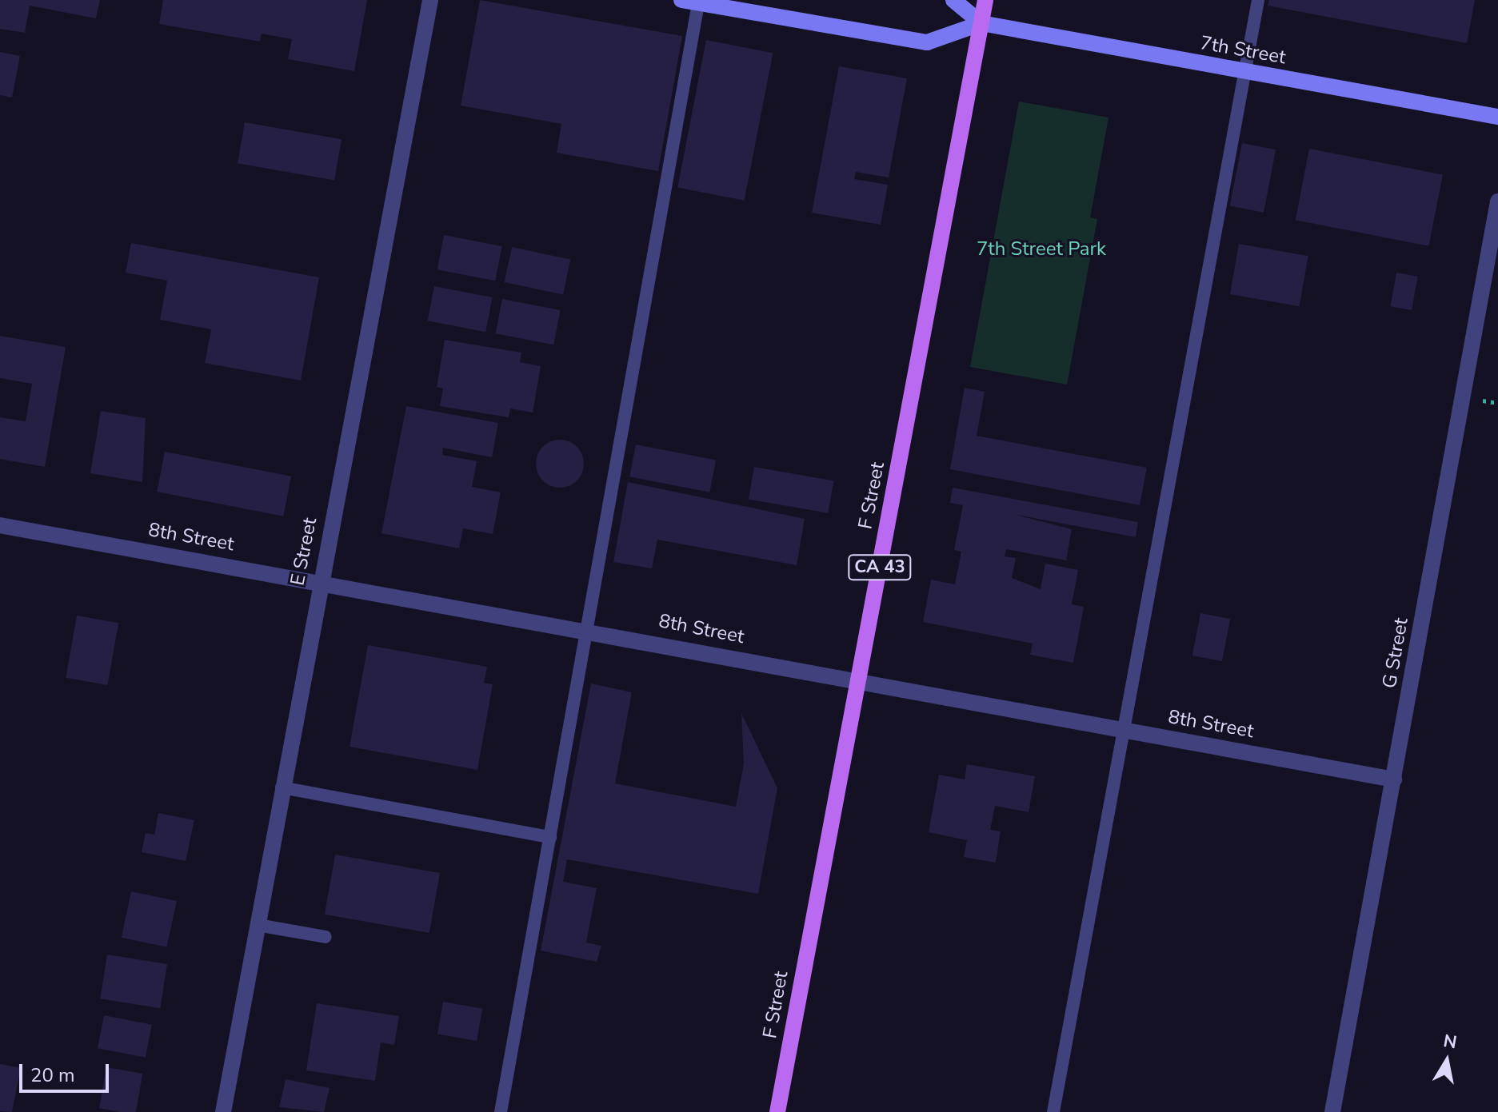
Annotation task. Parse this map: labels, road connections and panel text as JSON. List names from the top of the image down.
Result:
{
  "streets": {
    "main road": ["F Street", "CA 43"],
    "street": [
      "7th Street",
      "8th Street",
      "E Street",
      "G Street"
    ]
  },
  "crossings": [
    ["7th Street", "F Street"],
    ["F Street", "8th Street"],
    ["8th Street", "E Street"],
    ["8th Street", "G Street"]
  ],
  "parks": ["7th Street Park"],
  "scale_bar": "20 m",
  "north": "top"
}
